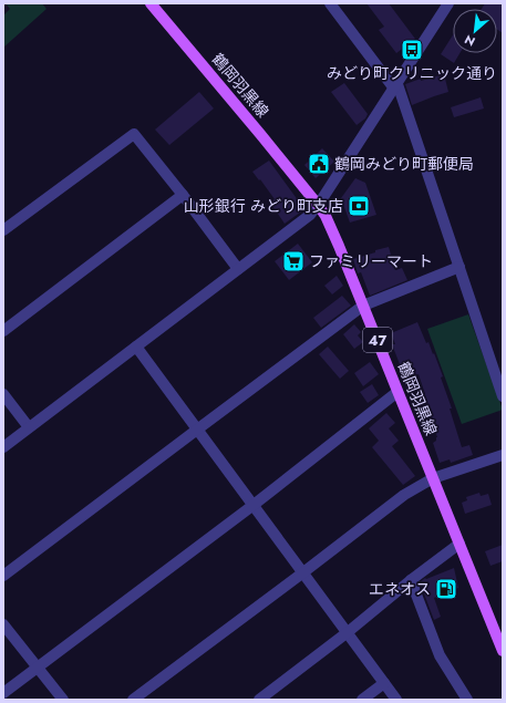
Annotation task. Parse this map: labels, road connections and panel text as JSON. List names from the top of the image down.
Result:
{
  "streets": {
    "main road": ["鶴岡羽黒線", "47"]
  },
  "places": {
    "bus stop": ["みどり町クリニック通り"],
    "public building": ["鶴岡みどり町郵便局"],
    "bank": ["山形銀行 みどり町支店"],
    "supermarket": ["ファミリーマート"],
    "fuel station": ["エネオス"]
  },
  "north": "bottom left"
}
